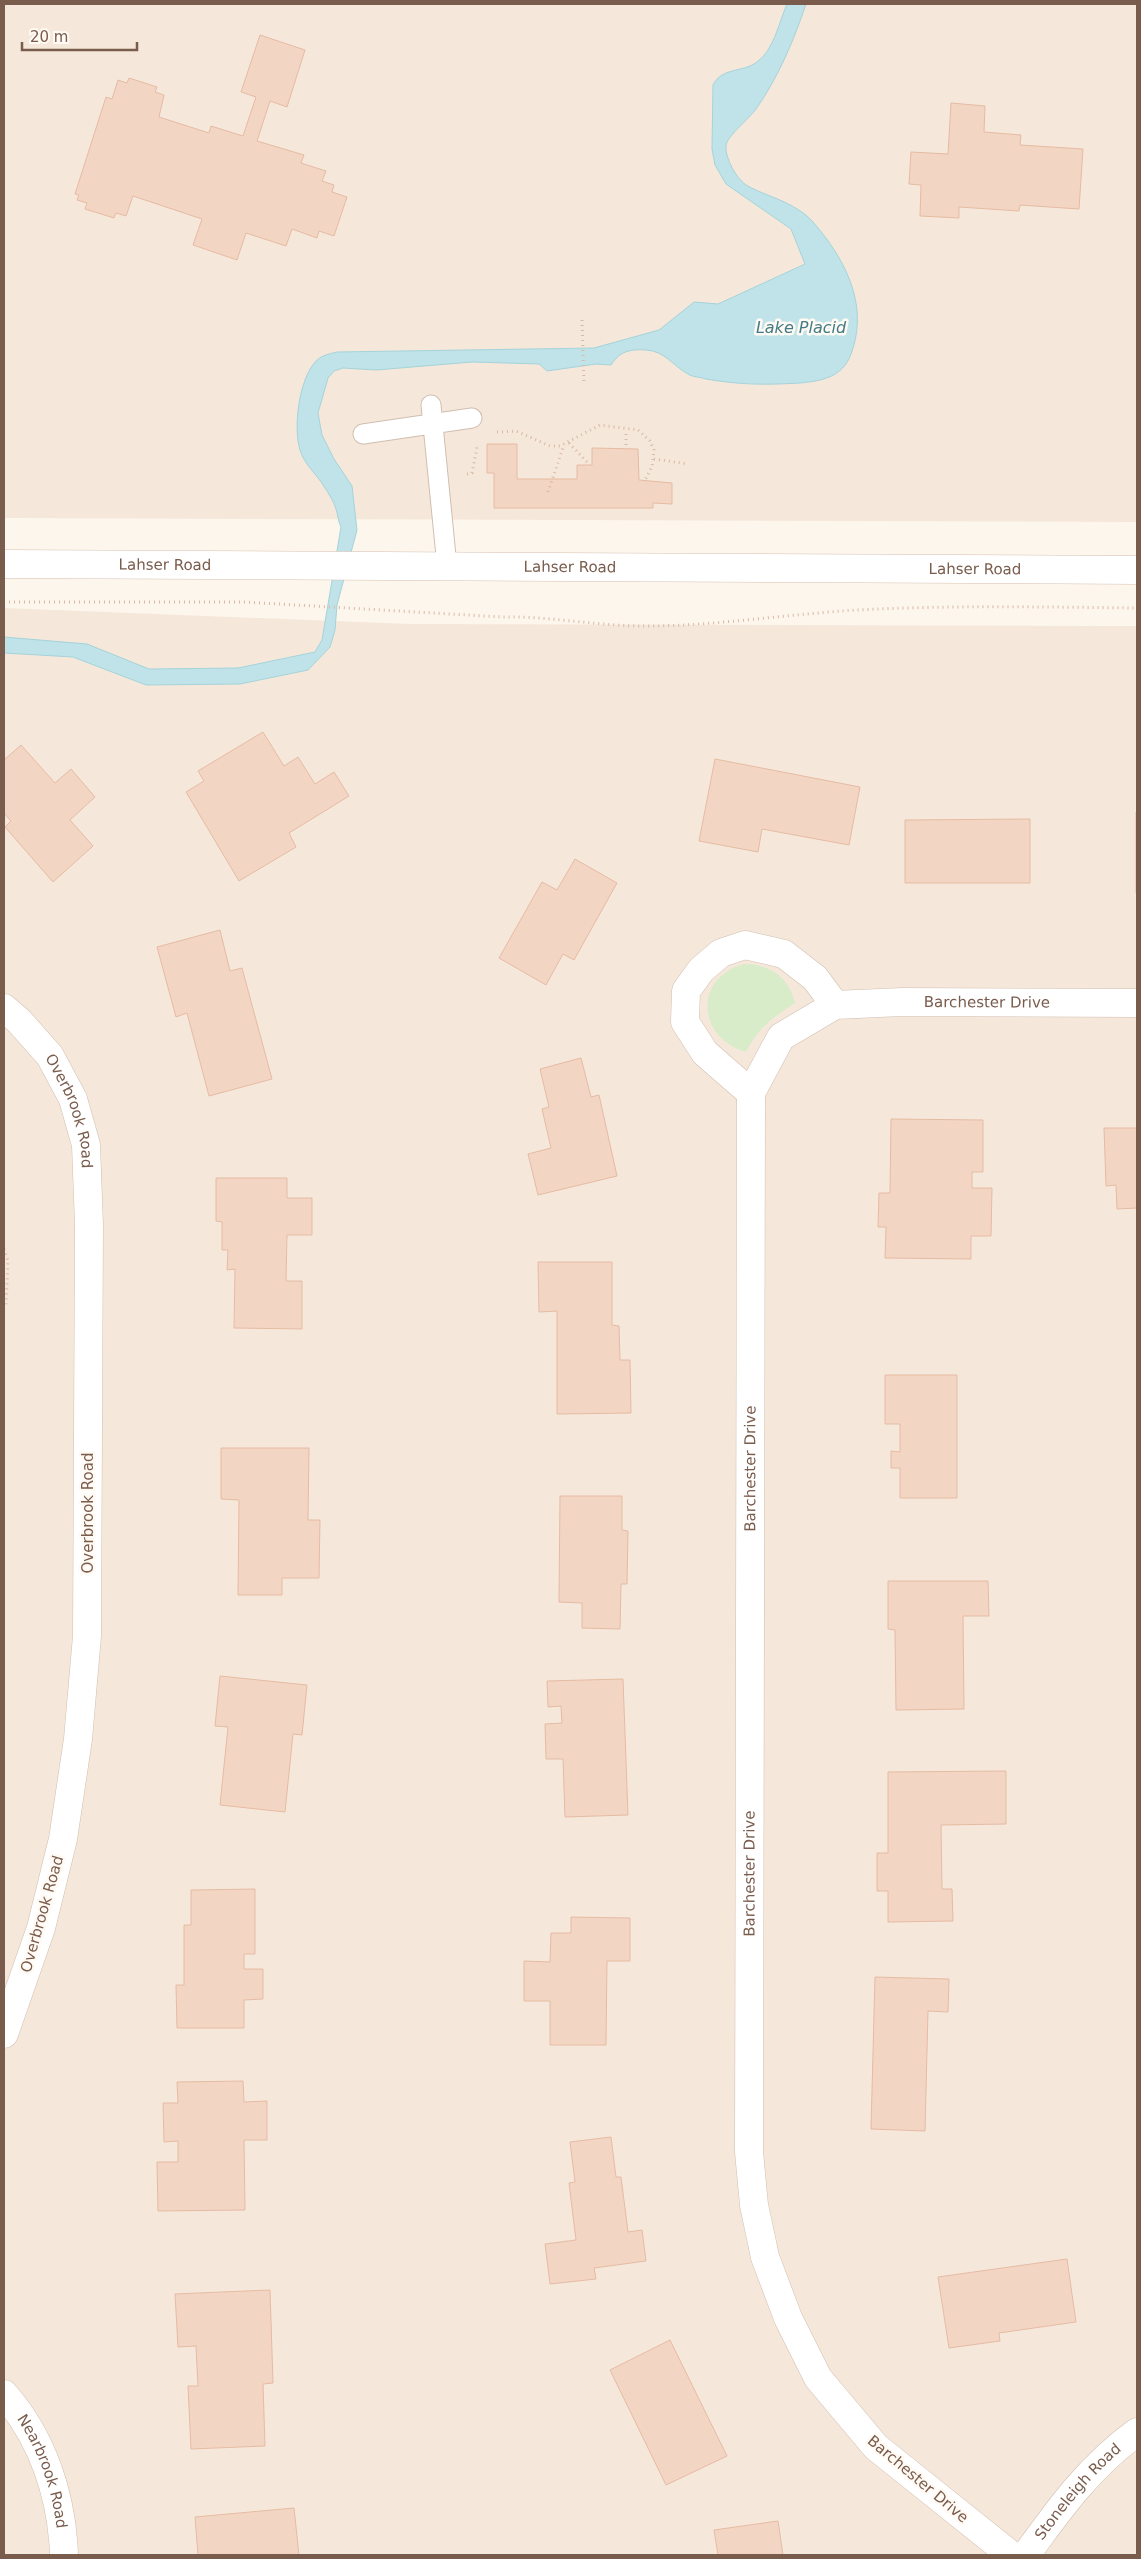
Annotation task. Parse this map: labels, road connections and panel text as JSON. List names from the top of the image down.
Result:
{
  "streets": {
    "street": [
      "Lahser Road",
      "Barchester Drive",
      "Overbrook Road",
      "Nearbrook Road",
      "Stoneleigh Road"
    ]
  },
  "water": ["Lake Placid"],
  "scale_bar": "20 m"
}
